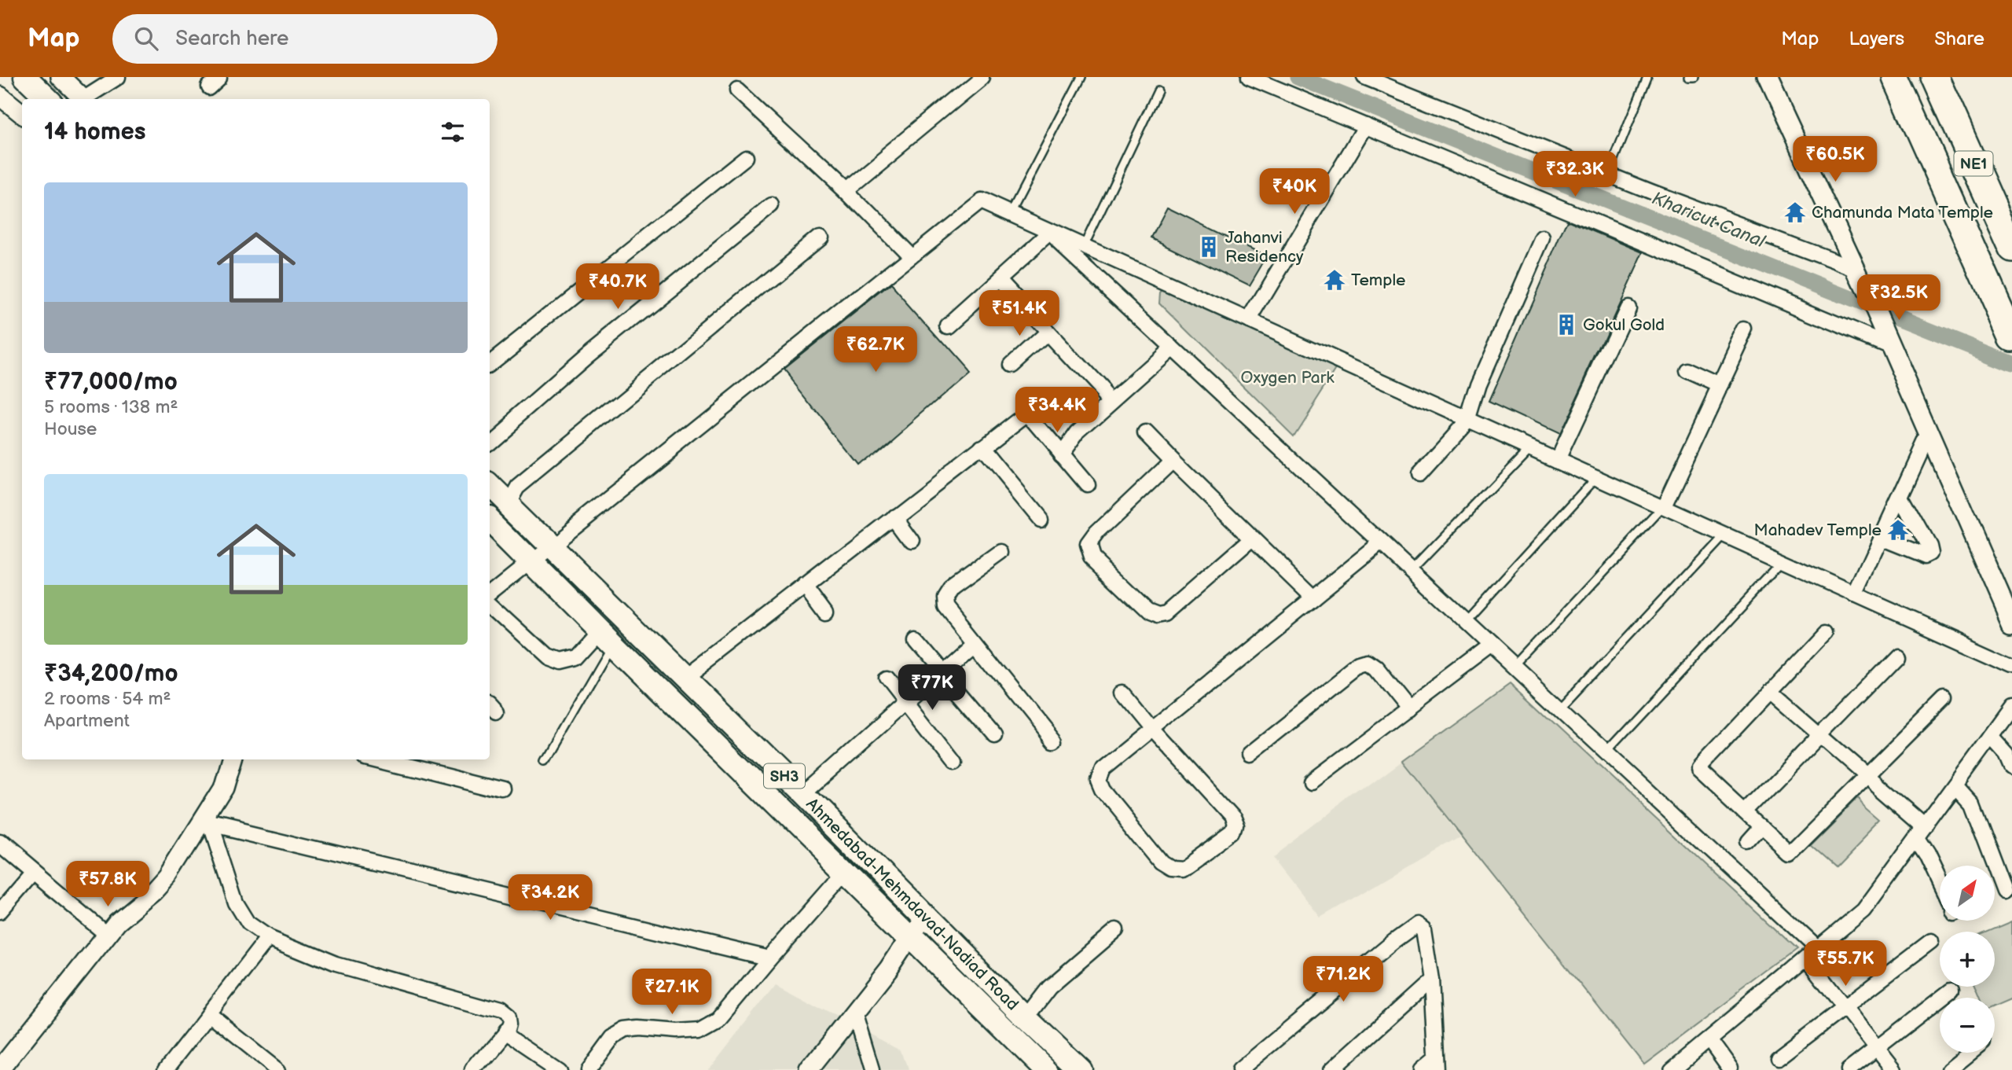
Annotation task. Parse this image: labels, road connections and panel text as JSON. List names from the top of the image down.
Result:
{
  "streets": {
    "highway": ["NE1"],
    "main road": ["SH3", "Ahmedabad-Mehmdavad-Nadiad Road"]
  },
  "water": ["Kharicut Canal"],
  "parks": ["Oxygen Park"],
  "places": {
    "temple": ["Chamunda Mata Temple", "Temple", "Mahadev Temple"],
    "building": ["Jahanvi Residency", "Gokul Gold"]
  },
  "north": "top right",
  "page": {
    "header": "Map",
    "search": "Search here",
    "nav": ["Map", "Layers", "Share"],
    "heading": "14 homes",
    "price": [
      "₹60.5K",
      "₹32.3K",
      "₹40K",
      "₹40.7K",
      "₹32.5K",
      "₹51.4K",
      "₹62.7K",
      "₹34.4K",
      "₹77K",
      "₹57.8K",
      "₹34.2K",
      "₹55.7K",
      "₹71.2K",
      "₹27.1K"
    ],
    "list": [
      {
        "name": "₹77,000/mo",
        "note": "5 rooms · 138 m² · House"
      },
      {
        "name": "₹34,200/mo",
        "note": "2 rooms · 54 m² · Apartment"
      }
    ],
    "map_buttons": ["+", "−"]
  }
}
